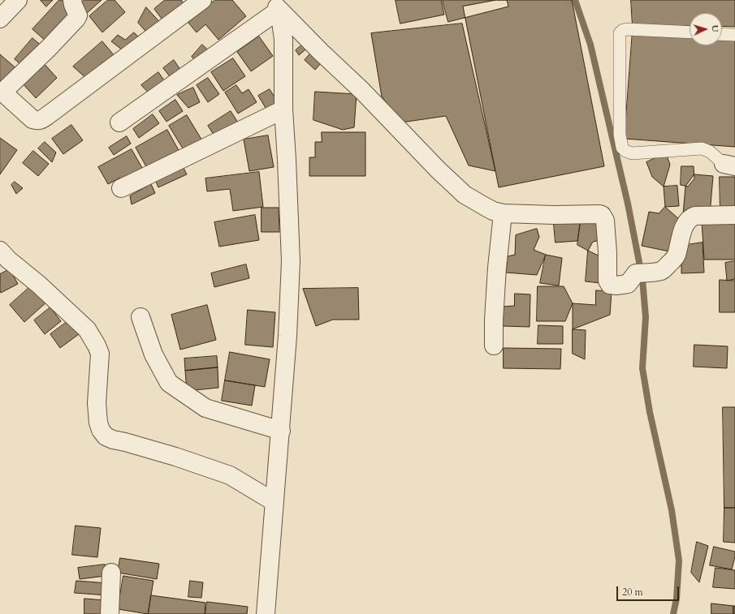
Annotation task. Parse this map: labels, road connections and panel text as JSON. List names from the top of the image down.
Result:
{
  "scale_bar": "20 m",
  "north": "right"
}
